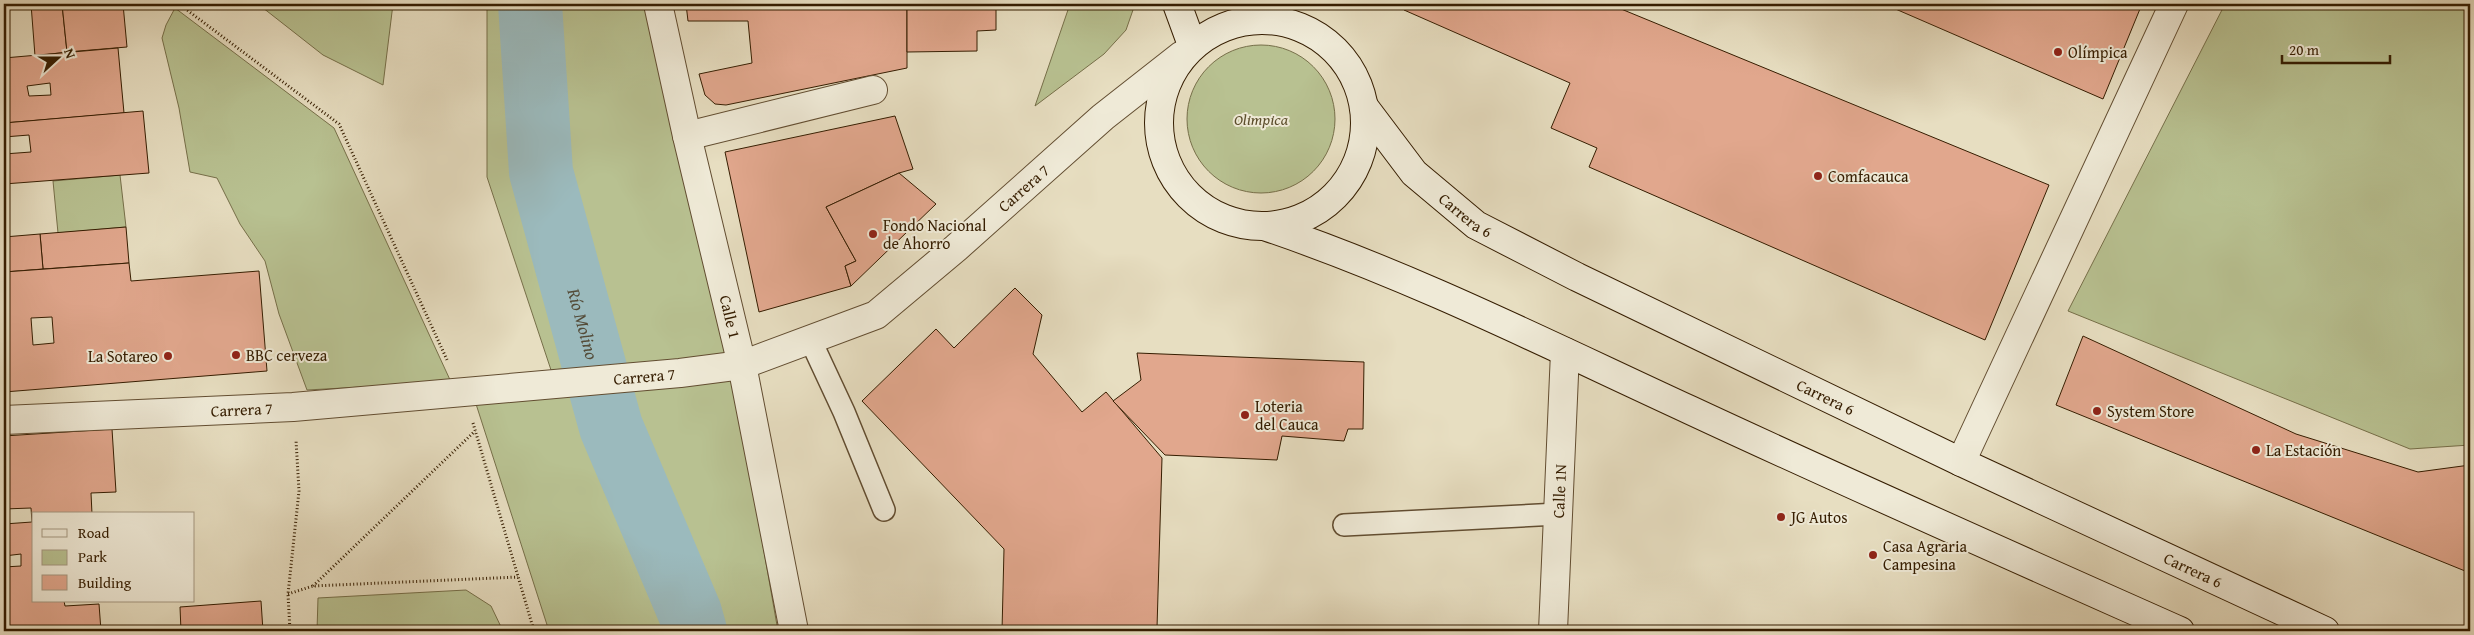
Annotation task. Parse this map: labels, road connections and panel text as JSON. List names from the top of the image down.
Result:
{
  "streets": {
    "street": [
      "Carrera 7",
      "Carrera 6",
      "Calle 1",
      "Calle 1N"
    ]
  },
  "crossings": [
    ["Carrera 7", "Calle 1"]
  ],
  "water": ["Río Molino"],
  "parks": ["Olimpica"],
  "places": [
    "Olímpica",
    "Comfacauca",
    "Fondo Nacional de Ahorro",
    "BBC cerveza",
    "La Sotareo",
    "System Store",
    "Loteria del Cauca",
    "La Estación",
    "JG Autos",
    "Casa Agraria Campesina"
  ],
  "legend": ["Road", "Park", "Building"],
  "scale_bar": "20 m",
  "north": "right"
}
